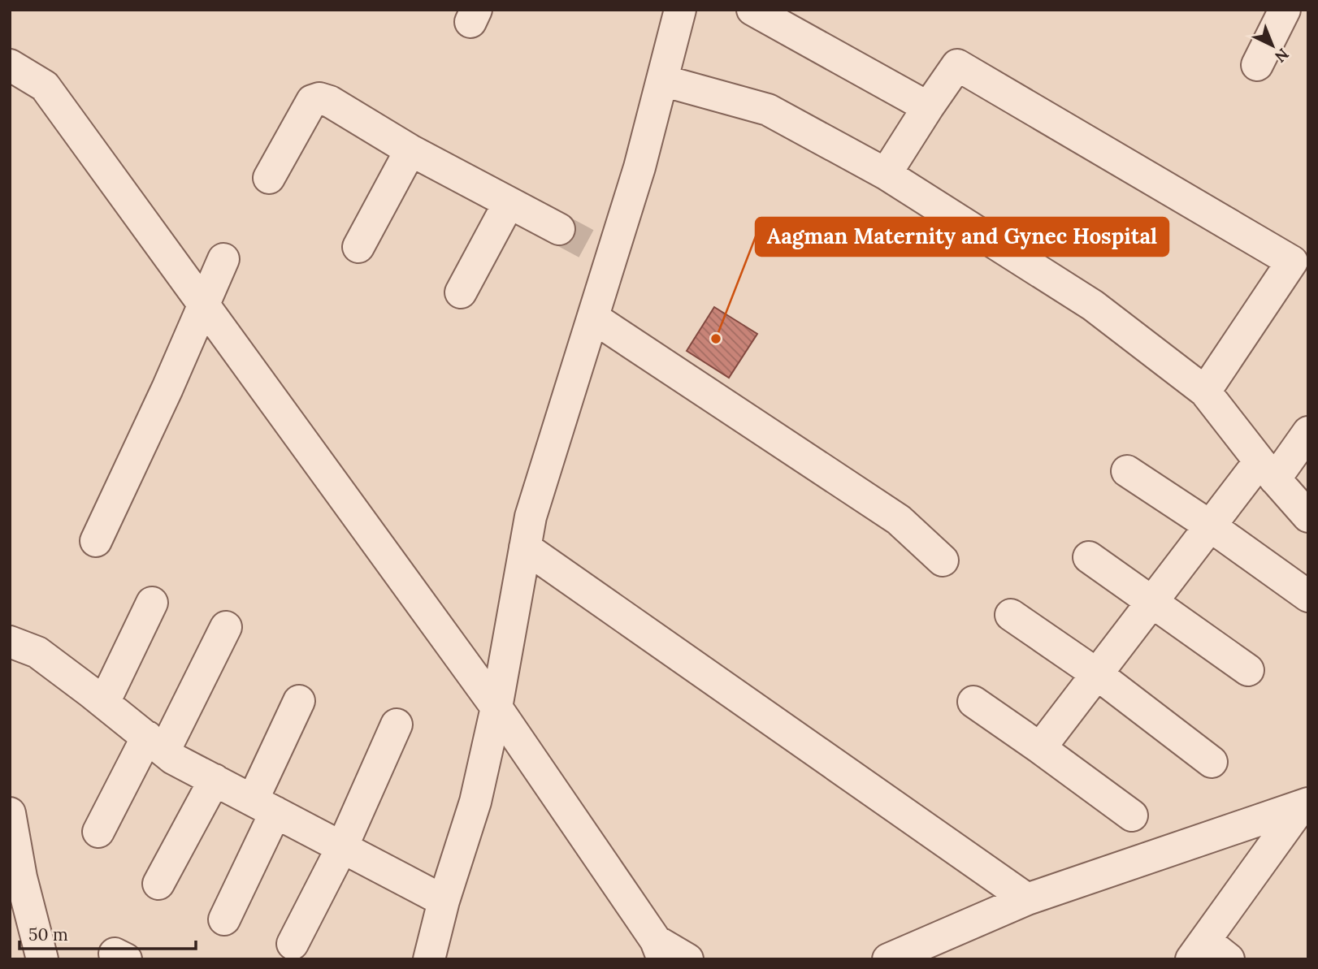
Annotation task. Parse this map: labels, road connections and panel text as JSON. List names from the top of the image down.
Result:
{
  "places": ["Aagman Maternity and Gynec Hospital"],
  "scale_bar": "50 m",
  "north": "bottom right"
}
